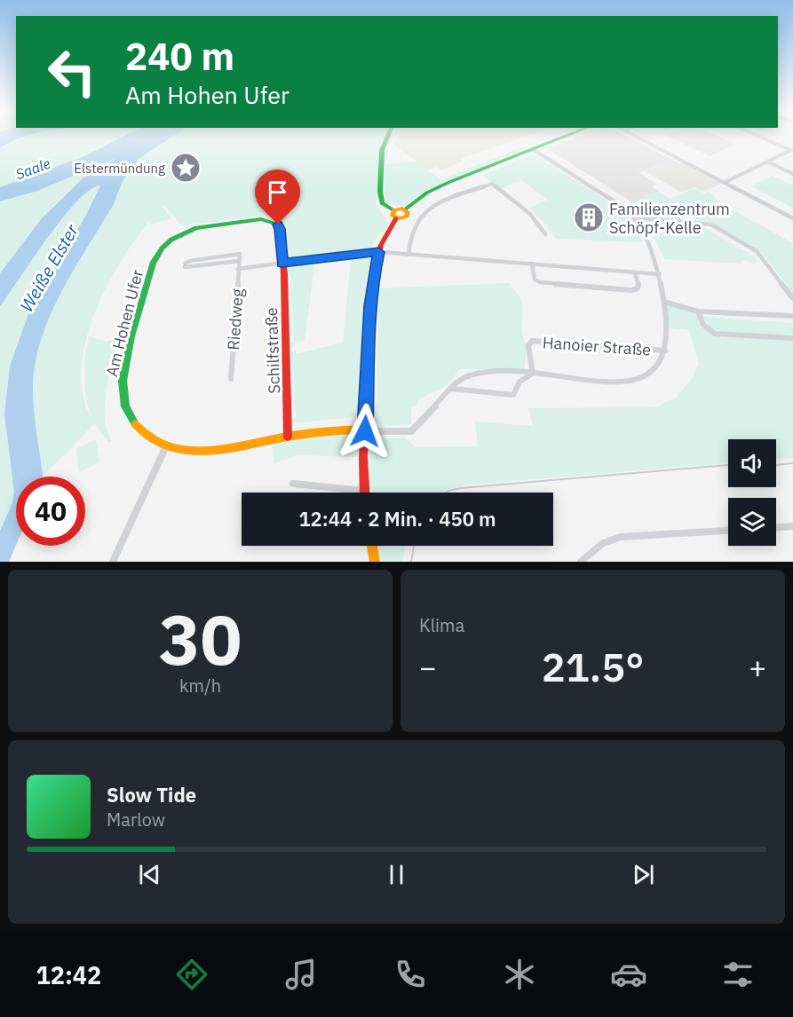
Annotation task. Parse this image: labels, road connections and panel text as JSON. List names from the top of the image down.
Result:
{
  "streets": {
    "street": [
      "Riedweg",
      "Am Hohen Ufer",
      "Hanoier Straße",
      "Schilfstraße"
    ]
  },
  "crossings": [
    ["Am Hohen Ufer", "Hanoier Straße"],
    ["Am Hohen Ufer", "Schilfstraße"]
  ],
  "water": ["Saale", "Weiße Elster"],
  "places": {
    "place": ["Elstermündung"],
    "building": ["Familienzentrum Schöpf-Kelle"]
  },
  "page": {
    "turn": ["240 m", "Am Hohen Ufer"],
    "limit": "40",
    "trip": "12:44 · 2 Min. · 450 m",
    "tile": [
      ["30", "km/h"],
      "Klima"
    ],
    "heat": ["−", "21.5°", "+"],
    "song": ["Slow Tide", "Marlow"],
    "tabs": "12:42"
  }
}
